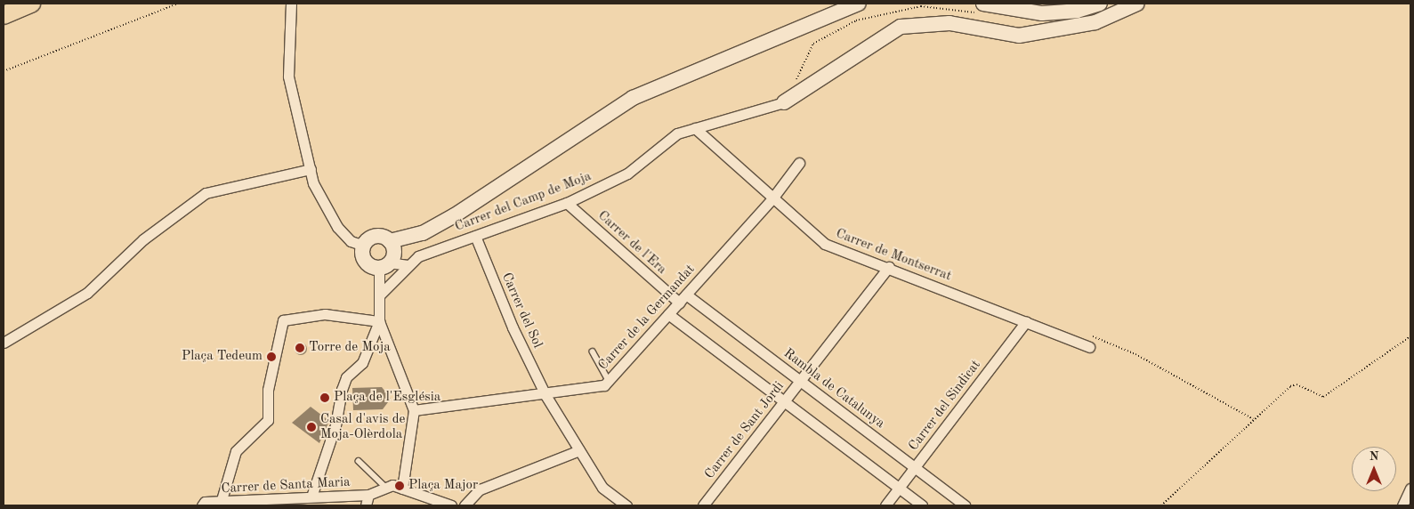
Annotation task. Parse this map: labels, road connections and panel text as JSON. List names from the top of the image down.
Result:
{
  "streets": {
    "street": [
      "Carrer del Camp de Moja",
      "Carrer de l'Era",
      "Carrer de Montserrat",
      "Carrer del Sol",
      "Carrer de la Germandat",
      "Rambla de Catalunya",
      "Carrer del Sindicat",
      "Carrer de Sant Jordi",
      "Carrer de Santa Maria"
    ]
  },
  "crossings": [
    ["Carrer del Camp de Moja", "Carrer de l'Era"],
    ["Carrer del Camp de Moja", "Carrer de Montserrat"],
    ["Carrer del Camp de Moja", "Carrer del Sol"],
    ["Carrer de l'Era", "Carrer de la Germandat"],
    ["Carrer de Montserrat", "Carrer de la Germandat"],
    ["Carrer de Montserrat", "Carrer del Sindicat"],
    ["Carrer de Montserrat", "Carrer de Sant Jordi"],
    ["Carrer del Sol", "Carrer de la Germandat"],
    ["Carrer de la Germandat", "Rambla de Catalunya"],
    ["Rambla de Catalunya", "Carrer del Sindicat"],
    ["Rambla de Catalunya", "Carrer de Sant Jordi"]
  ],
  "places": [
    "Torre de Moja",
    "Plaça Tedeum",
    "Plaça de l'Església",
    "Casal d'avis de Moja-Olèrdola",
    "Plaça Major"
  ],
  "north": "top"
}
